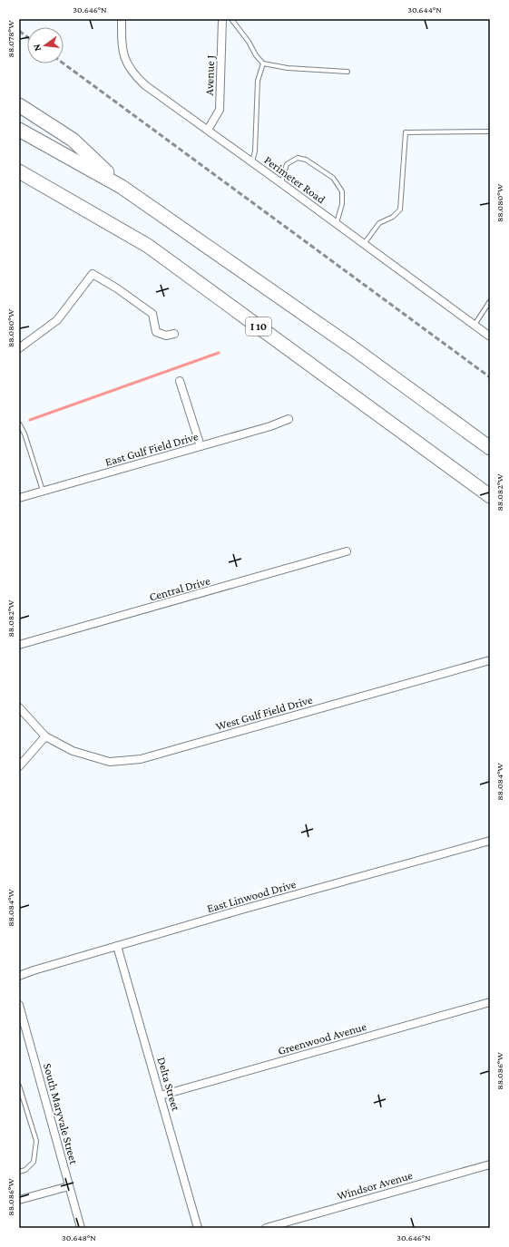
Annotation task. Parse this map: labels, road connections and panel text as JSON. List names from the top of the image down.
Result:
{
  "streets": {
    "highway": ["I 10"],
    "street": [
      "Avenue J",
      "Perimeter Road",
      "East Gulf Field Drive",
      "Central Drive",
      "West Gulf Field Drive",
      "East Linwood Drive",
      "Greenwood Avenue",
      "Delta Street",
      "South Maryvale Street",
      "Windsor Avenue"
    ]
  },
  "crossings": [
    ["Avenue J", "Perimeter Road"],
    ["East Linwood Drive", "Delta Street"],
    ["Greenwood Avenue", "Delta Street"]
  ],
  "north": "left",
  "coordinates": [
    "30.646°N",
    "30.644°N",
    "88.078°W",
    "88.080°W",
    "88.082°W",
    "88.084°W",
    "88.086°W",
    "30.648°N"
  ]
}
